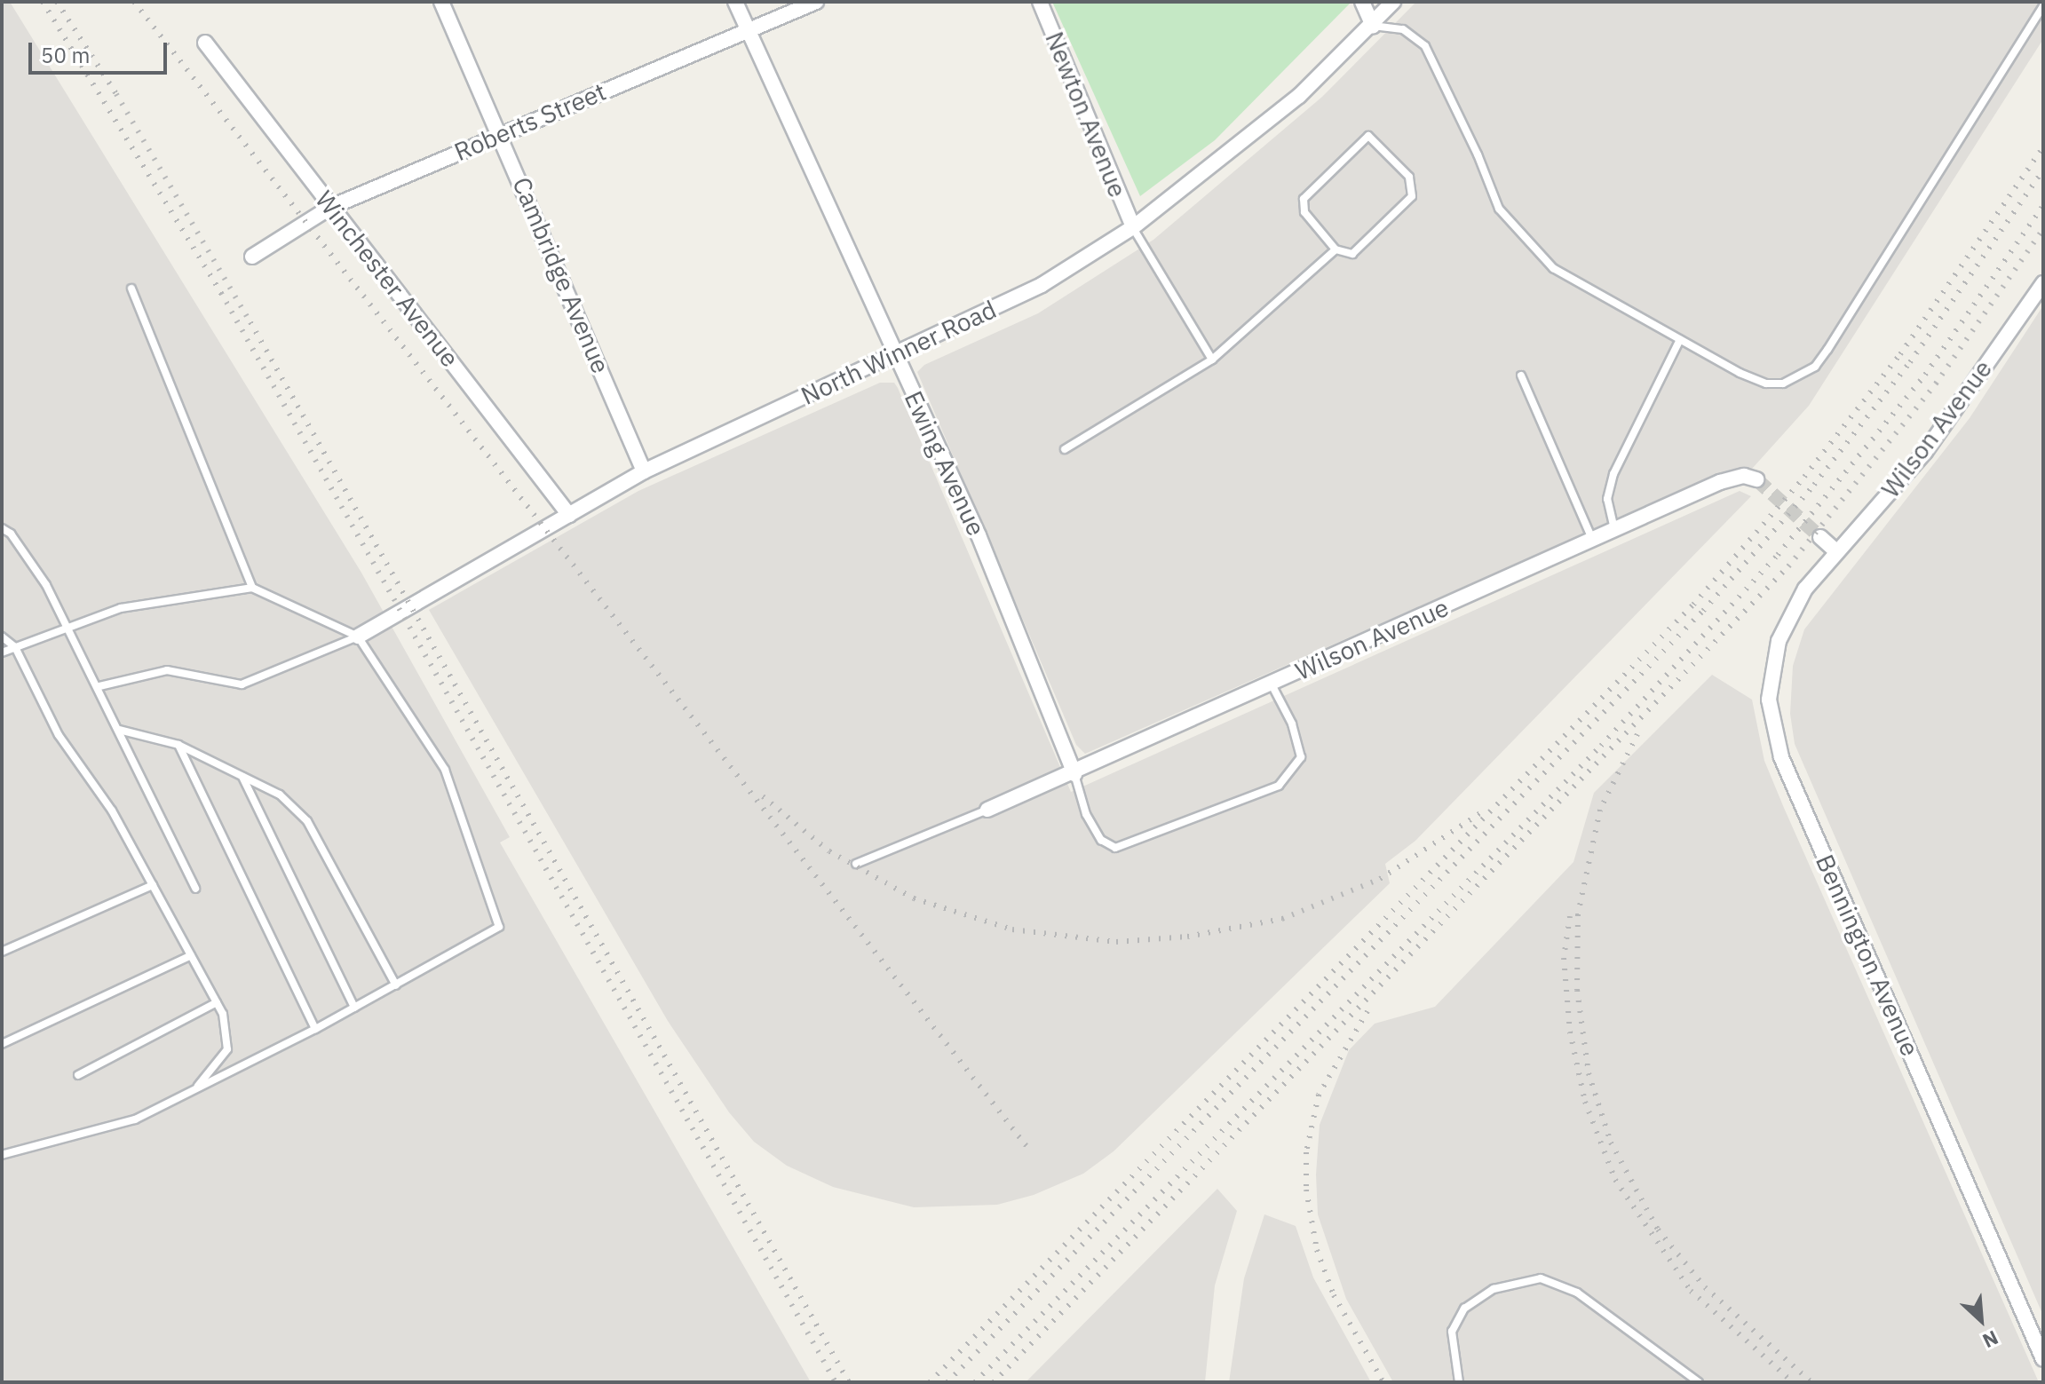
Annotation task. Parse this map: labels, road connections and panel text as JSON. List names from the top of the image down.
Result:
{
  "streets": {
    "street": [
      "Newton Avenue",
      "Roberts Street",
      "Cambridge Avenue",
      "Winchester Avenue",
      "North Winner Road",
      "Wilson Avenue",
      "Ewing Avenue",
      "Bennington Avenue"
    ]
  },
  "crossings": [
    ["Newton Avenue", "North Winner Road"],
    ["Roberts Street", "Cambridge Avenue"],
    ["Roberts Street", "Winchester Avenue"],
    ["Roberts Street", "Ewing Avenue"],
    ["Cambridge Avenue", "North Winner Road"],
    ["Winchester Avenue", "North Winner Road"],
    ["North Winner Road", "Ewing Avenue"],
    ["Wilson Avenue", "Ewing Avenue"],
    ["Wilson Avenue", "Bennington Avenue"]
  ],
  "scale_bar": "50 m",
  "north": "bottom right"
}
